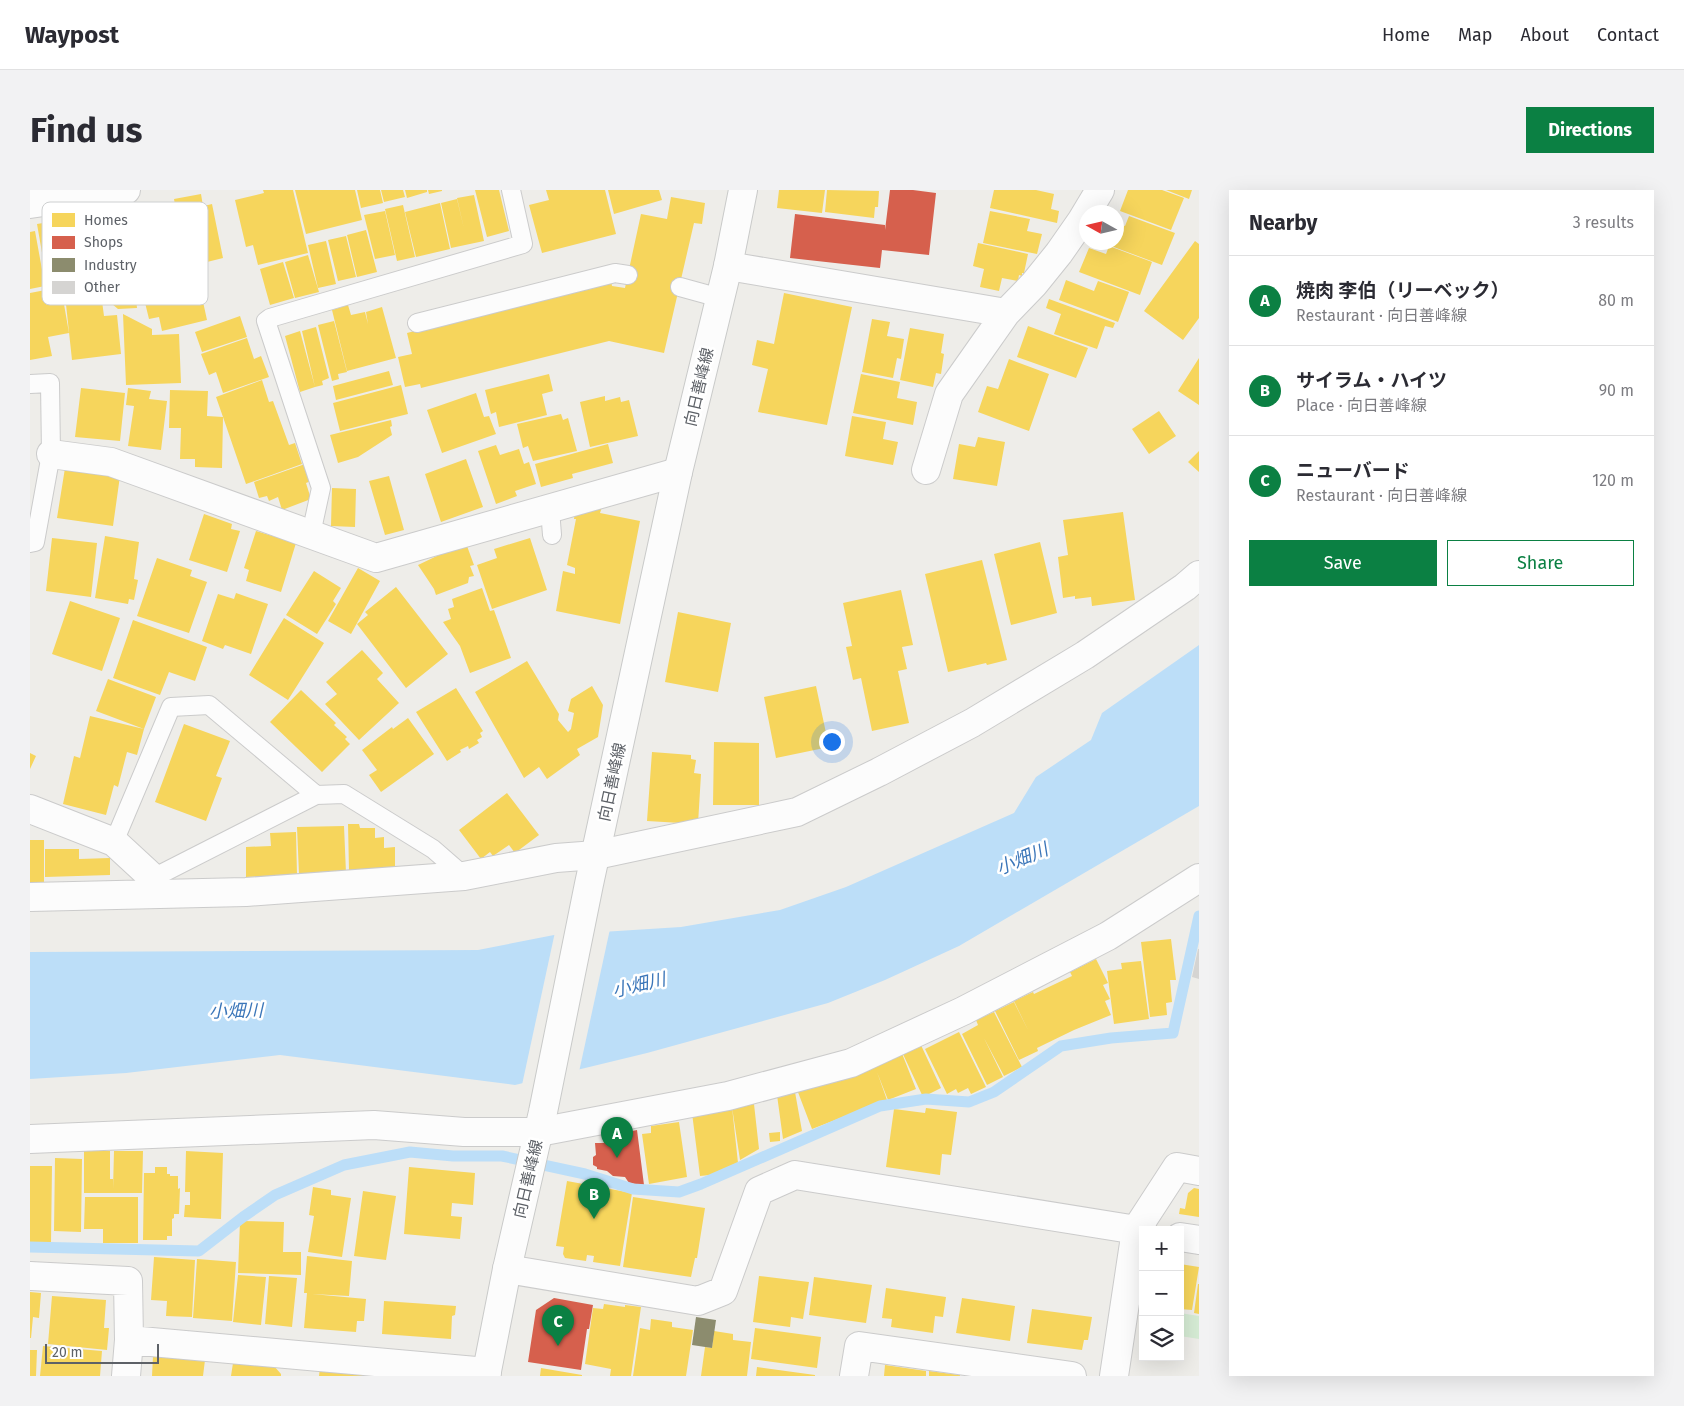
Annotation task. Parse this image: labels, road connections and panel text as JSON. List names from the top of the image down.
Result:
{
  "streets": {
    "street": ["向日善峰線"]
  },
  "water": ["小畑川"],
  "legend": [
    "Homes",
    "Shops",
    "Industry",
    "Other"
  ],
  "scale_bar": "20 m",
  "north": "left",
  "page": {
    "header": "Waypost",
    "nav": [
      "Home",
      "Map",
      "About",
      "Contact"
    ],
    "buttons": [
      "Directions",
      ["Save", "Share"]
    ],
    "title": "Find us",
    "heading": ["Nearby", "3 results"],
    "list": [
      {
        "mark": "A",
        "name": "焼肉 李伯（リーベック）",
        "note": "Restaurant · 向日善峰線",
        "value": "80 m"
      },
      {
        "mark": "B",
        "name": "サイラム・ハイツ",
        "note": "Place · 向日善峰線",
        "value": "90 m"
      },
      {
        "mark": "C",
        "name": "ニューバード",
        "note": "Restaurant · 向日善峰線",
        "value": "120 m"
      }
    ],
    "pins": ["A", "B", "C"],
    "map_buttons": ["+", "−"],
    "scale": "20 m"
  }
}
